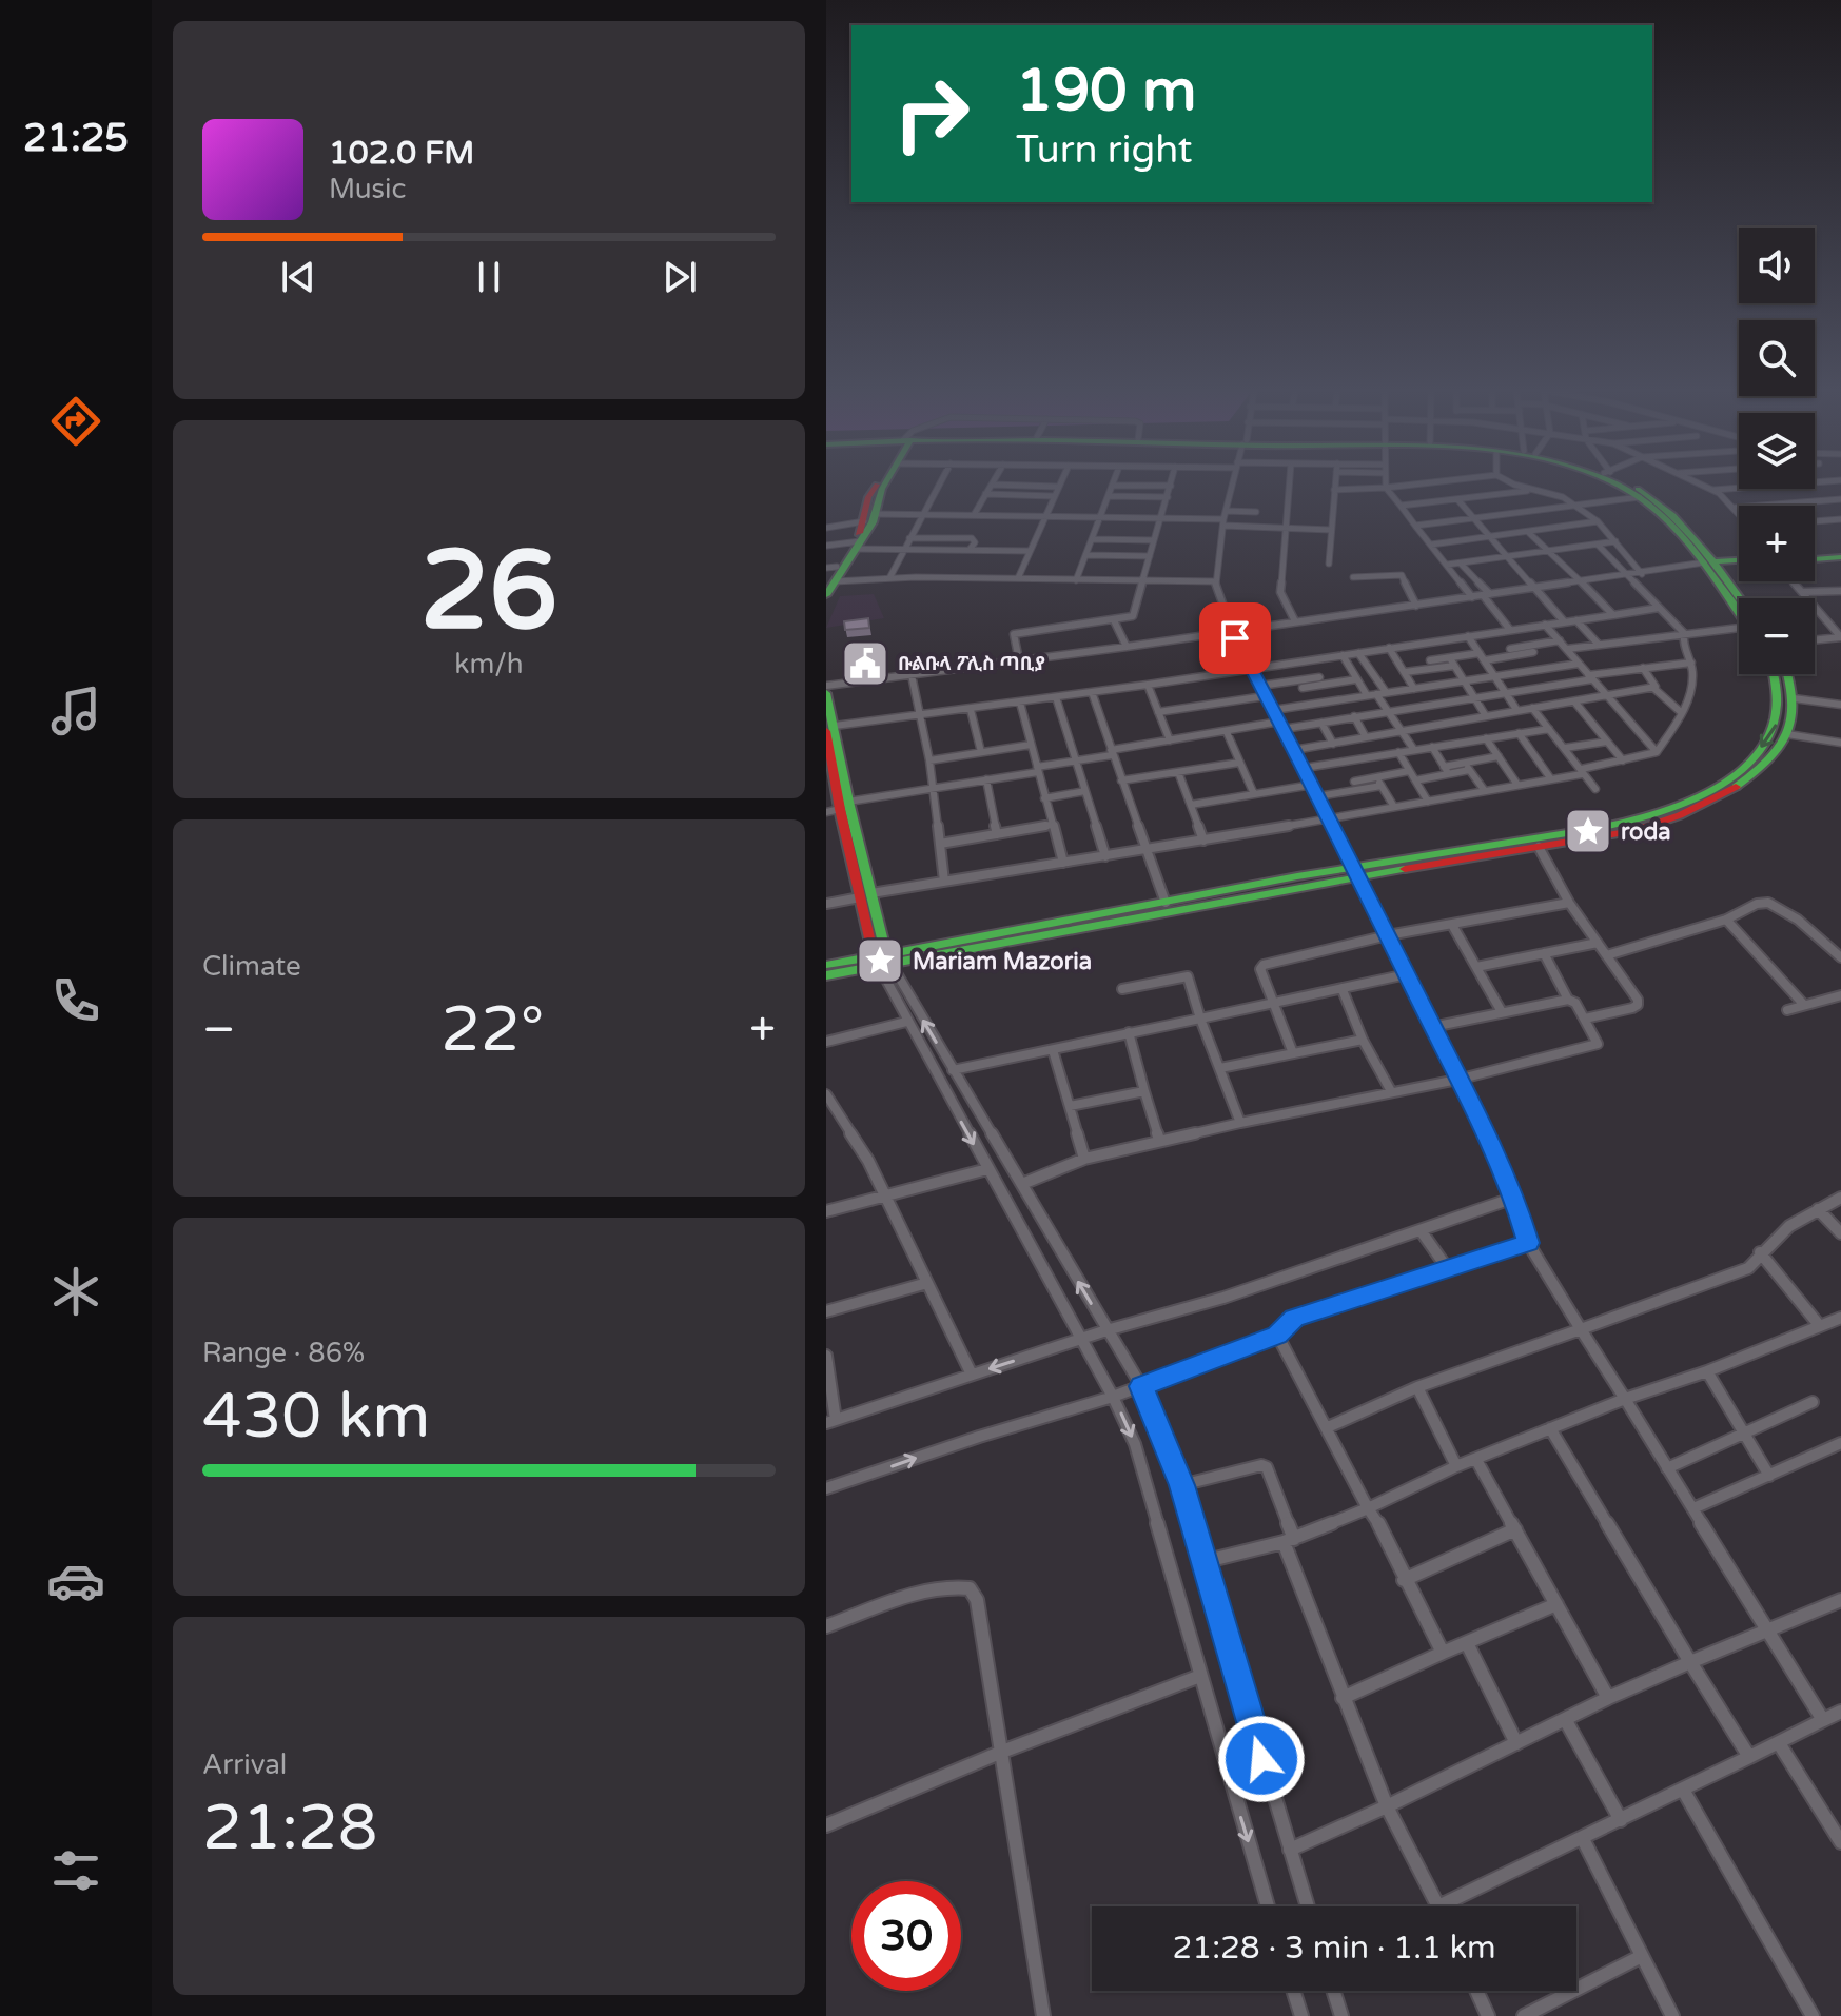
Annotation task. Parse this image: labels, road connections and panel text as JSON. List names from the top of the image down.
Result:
{
  "places": {
    "public building": ["ቡልቡላ ፖሊስ ጣቢያ"],
    "place": ["roda", "Mariam Mazoria"]
  },
  "page": {
    "tabs": "21:25",
    "turn": ["190 m", "Turn right"],
    "song": ["102.0 FM", "Music"],
    "map_buttons": ["+", "−"],
    "tile": [
      ["26", "km/h"],
      "Climate",
      ["Range · 86%", "430 km"],
      ["Arrival", "21:28"]
    ],
    "heat": ["−", "22°", "+"],
    "limit": "30",
    "trip": "21:28 · 3 min · 1.1 km"
  }
}
